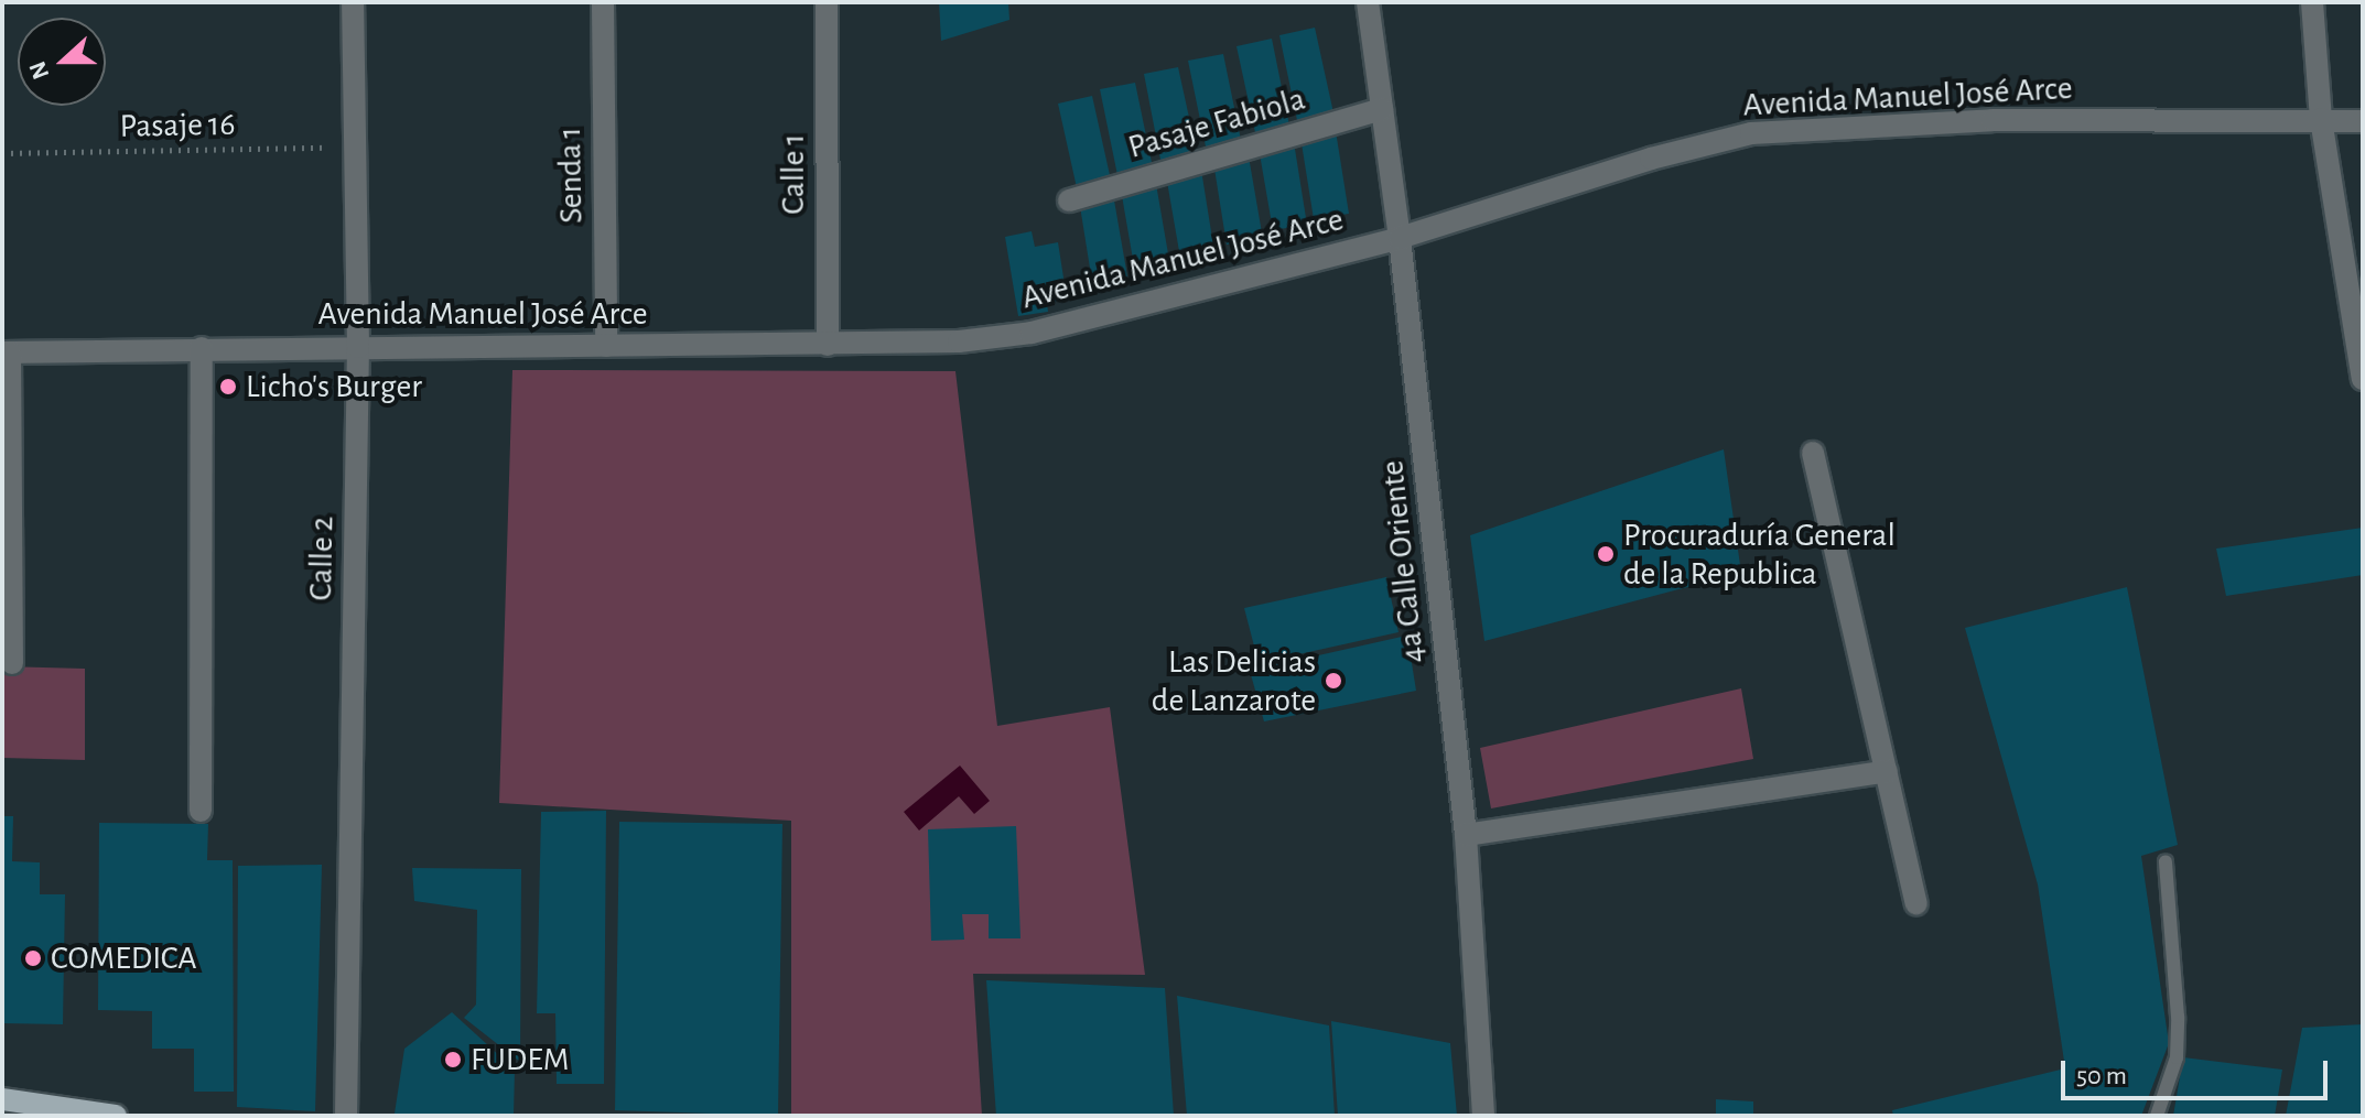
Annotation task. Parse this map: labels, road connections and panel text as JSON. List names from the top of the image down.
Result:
{
  "streets": {
    "street": [
      "Avenida Manuel José Arce",
      "Pasaje Fabiola",
      "Calle 1",
      "Senda 1",
      "Calle 2",
      "4a Calle Oriente"
    ],
    "path": ["Pasaje 16"]
  },
  "crossings": [
    ["Avenida Manuel José Arce", "Calle 1"],
    ["Avenida Manuel José Arce", "Senda 1"],
    ["Avenida Manuel José Arce", "Calle 2"],
    ["Avenida Manuel José Arce", "4a Calle Oriente"],
    ["Pasaje Fabiola", "4a Calle Oriente"],
    ["Pasaje 16", "Calle 2"]
  ],
  "places": [
    "Licho's Burger",
    "Procuraduría General de la Republica",
    "Las Delicias de Lanzarote",
    "COMEDICA",
    "FUDEM"
  ],
  "scale_bar": "50 m",
  "north": "left"
}
